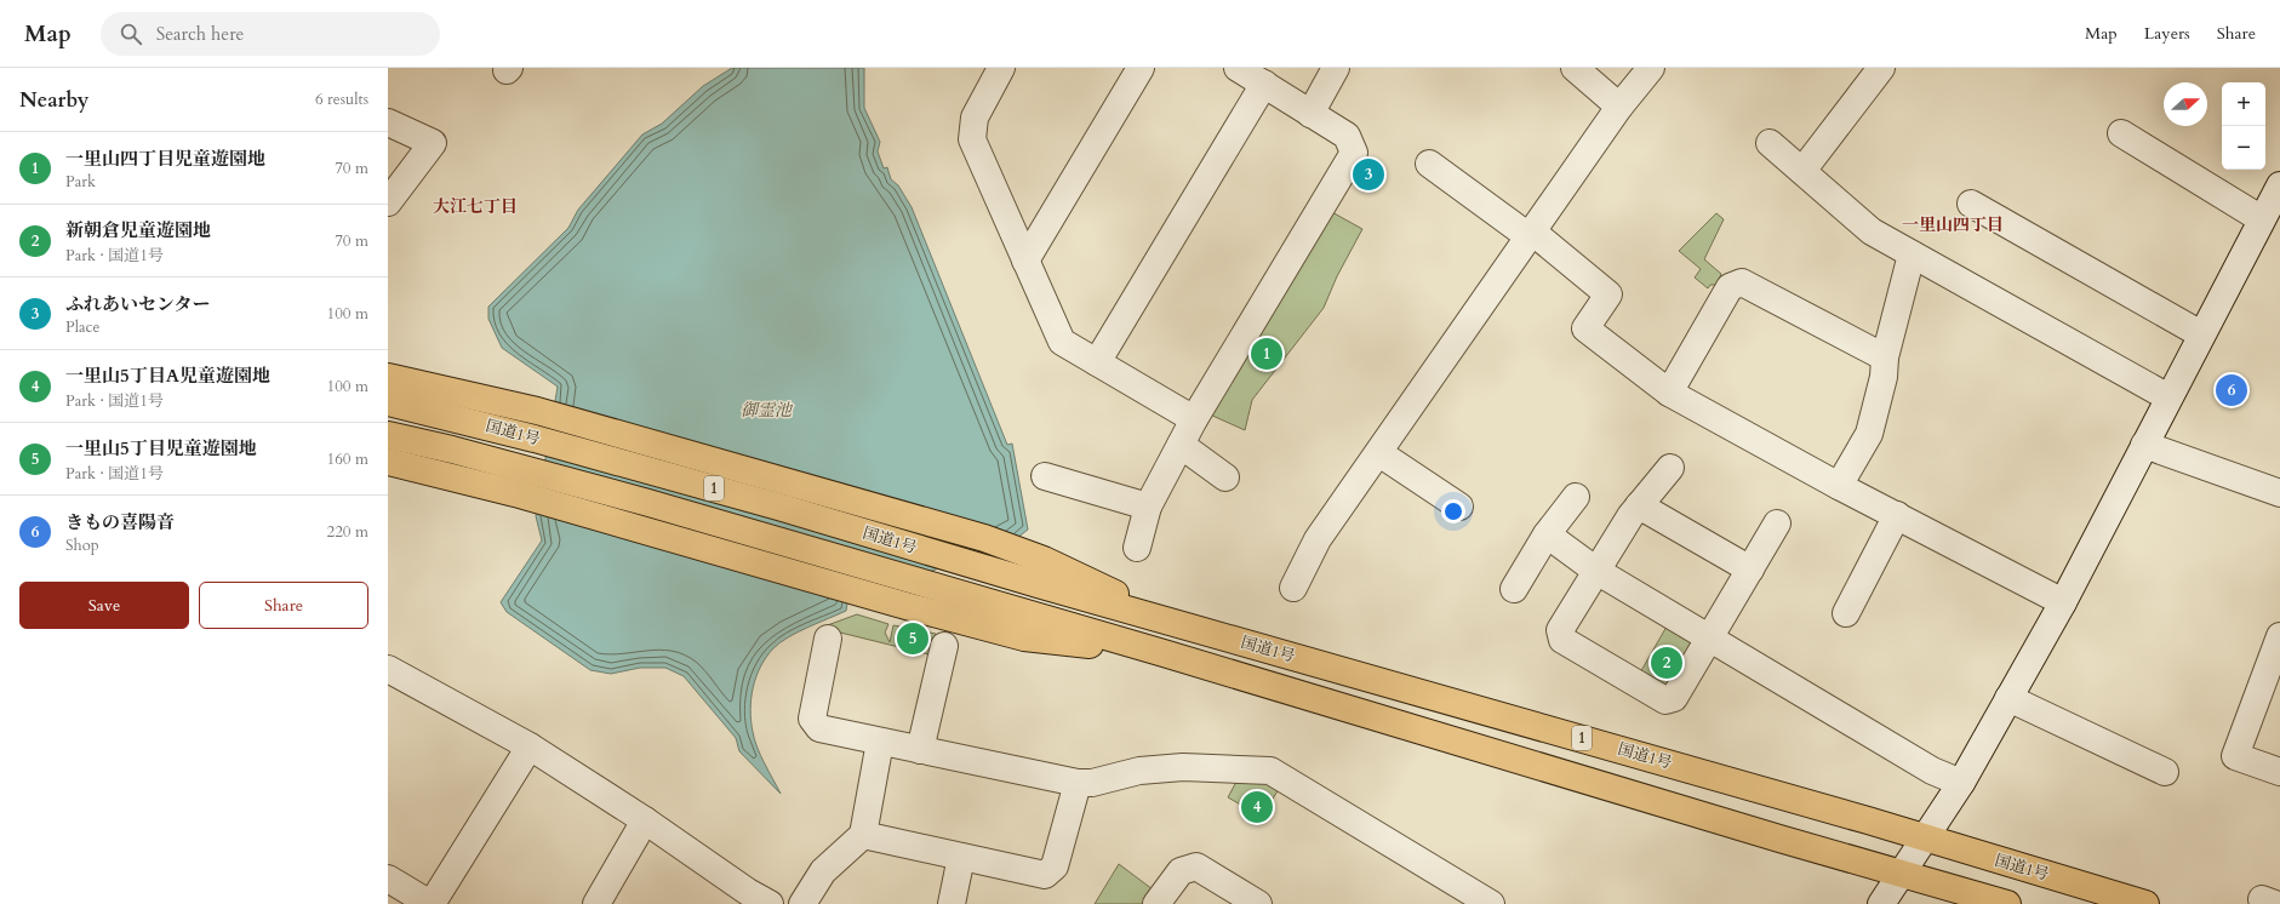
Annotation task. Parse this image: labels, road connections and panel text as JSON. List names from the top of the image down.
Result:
{
  "streets": {
    "highway": ["国道1号", "1"]
  },
  "districts": ["大江七丁目", "一里山四丁目"],
  "water": ["御霊池"],
  "north": "right",
  "page": {
    "header": "Map",
    "search": "Search here",
    "nav": ["Map", "Layers", "Share"],
    "heading": ["Nearby", "6 results"],
    "map_buttons": ["+", "−"],
    "list": [
      {
        "mark": "1",
        "name": "一里山四丁目児童遊園地",
        "note": "Park",
        "value": "70 m"
      },
      {
        "mark": "2",
        "name": "新朝倉児童遊園地",
        "note": "Park · 国道1号",
        "value": "70 m"
      },
      {
        "mark": "3",
        "name": "ふれあいセンター",
        "note": "Place",
        "value": "100 m"
      },
      {
        "mark": "4",
        "name": "一里山5丁目A児童遊園地",
        "note": "Park · 国道1号",
        "value": "100 m"
      },
      {
        "mark": "5",
        "name": "一里山5丁目児童遊園地",
        "note": "Park · 国道1号",
        "value": "160 m"
      },
      {
        "mark": "6",
        "name": "きもの喜陽音",
        "note": "Shop",
        "value": "220 m"
      }
    ],
    "pins": [
      "3",
      "1",
      "6",
      "5",
      "2",
      "4"
    ],
    "buttons": ["Save", "Share"]
  }
}
